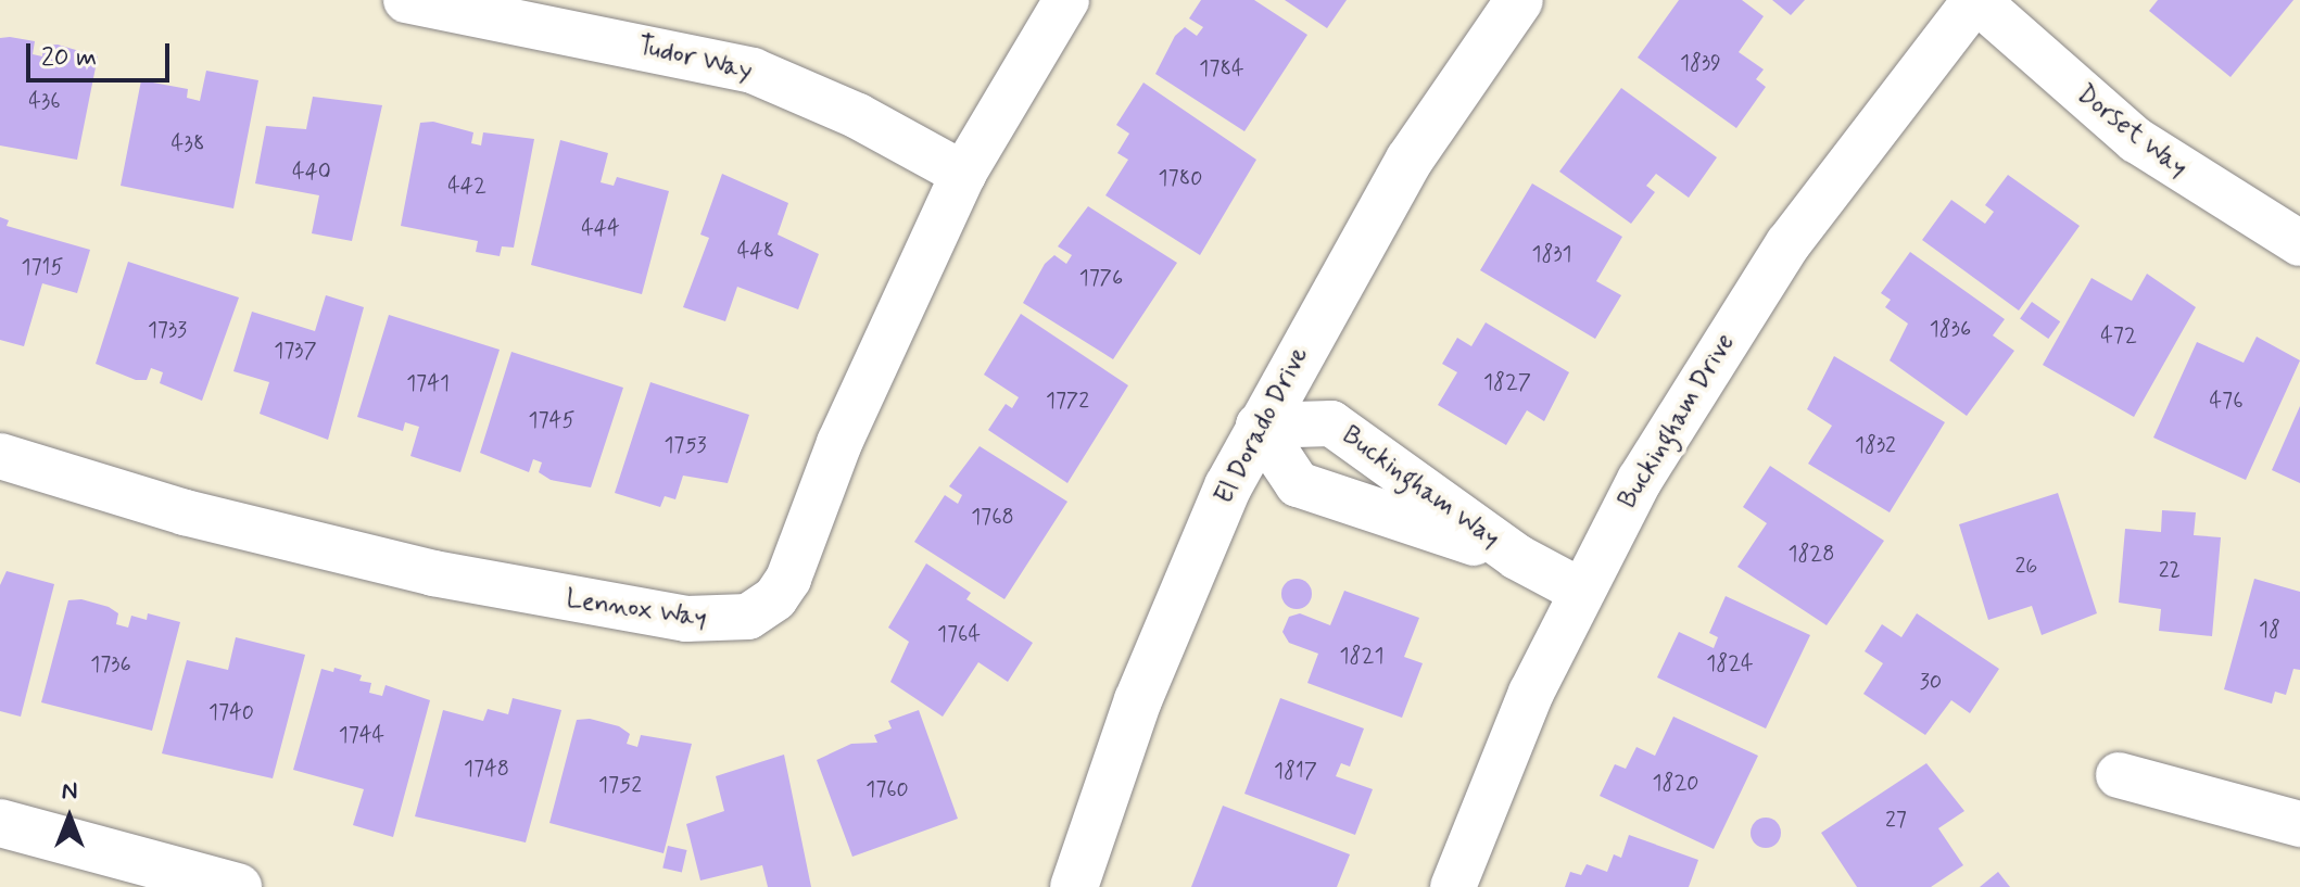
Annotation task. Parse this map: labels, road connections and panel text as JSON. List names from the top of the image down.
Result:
{
  "streets": {
    "street": [
      "Tudor Way",
      "Dorset Way",
      "Buckingham Drive",
      "El Dorado Drive",
      "Buckingham Way",
      "Lennox Way"
    ]
  },
  "crossings": [
    ["Tudor Way", "Lennox Way"],
    ["Dorset Way", "Buckingham Drive"],
    ["Buckingham Drive", "Buckingham Way"],
    ["El Dorado Drive", "Buckingham Way"]
  ],
  "house_numbers": [
    "1839",
    "1784",
    "436",
    "438",
    "440",
    "1780",
    "442",
    "444",
    "448",
    "1831",
    "1715",
    "1776",
    "1836",
    "1733",
    "472",
    "1737",
    "1827",
    "1741",
    "1772",
    "476",
    "1745",
    "1753",
    "1832",
    "1768",
    "1828",
    "26",
    "22",
    "18",
    "1764",
    "1821",
    "1824",
    "1736",
    "30",
    "1740",
    "1744",
    "1748",
    "1817",
    "1820",
    "1752",
    "1760",
    "27"
  ],
  "scale_bar": "20 m",
  "north": "top"
}
